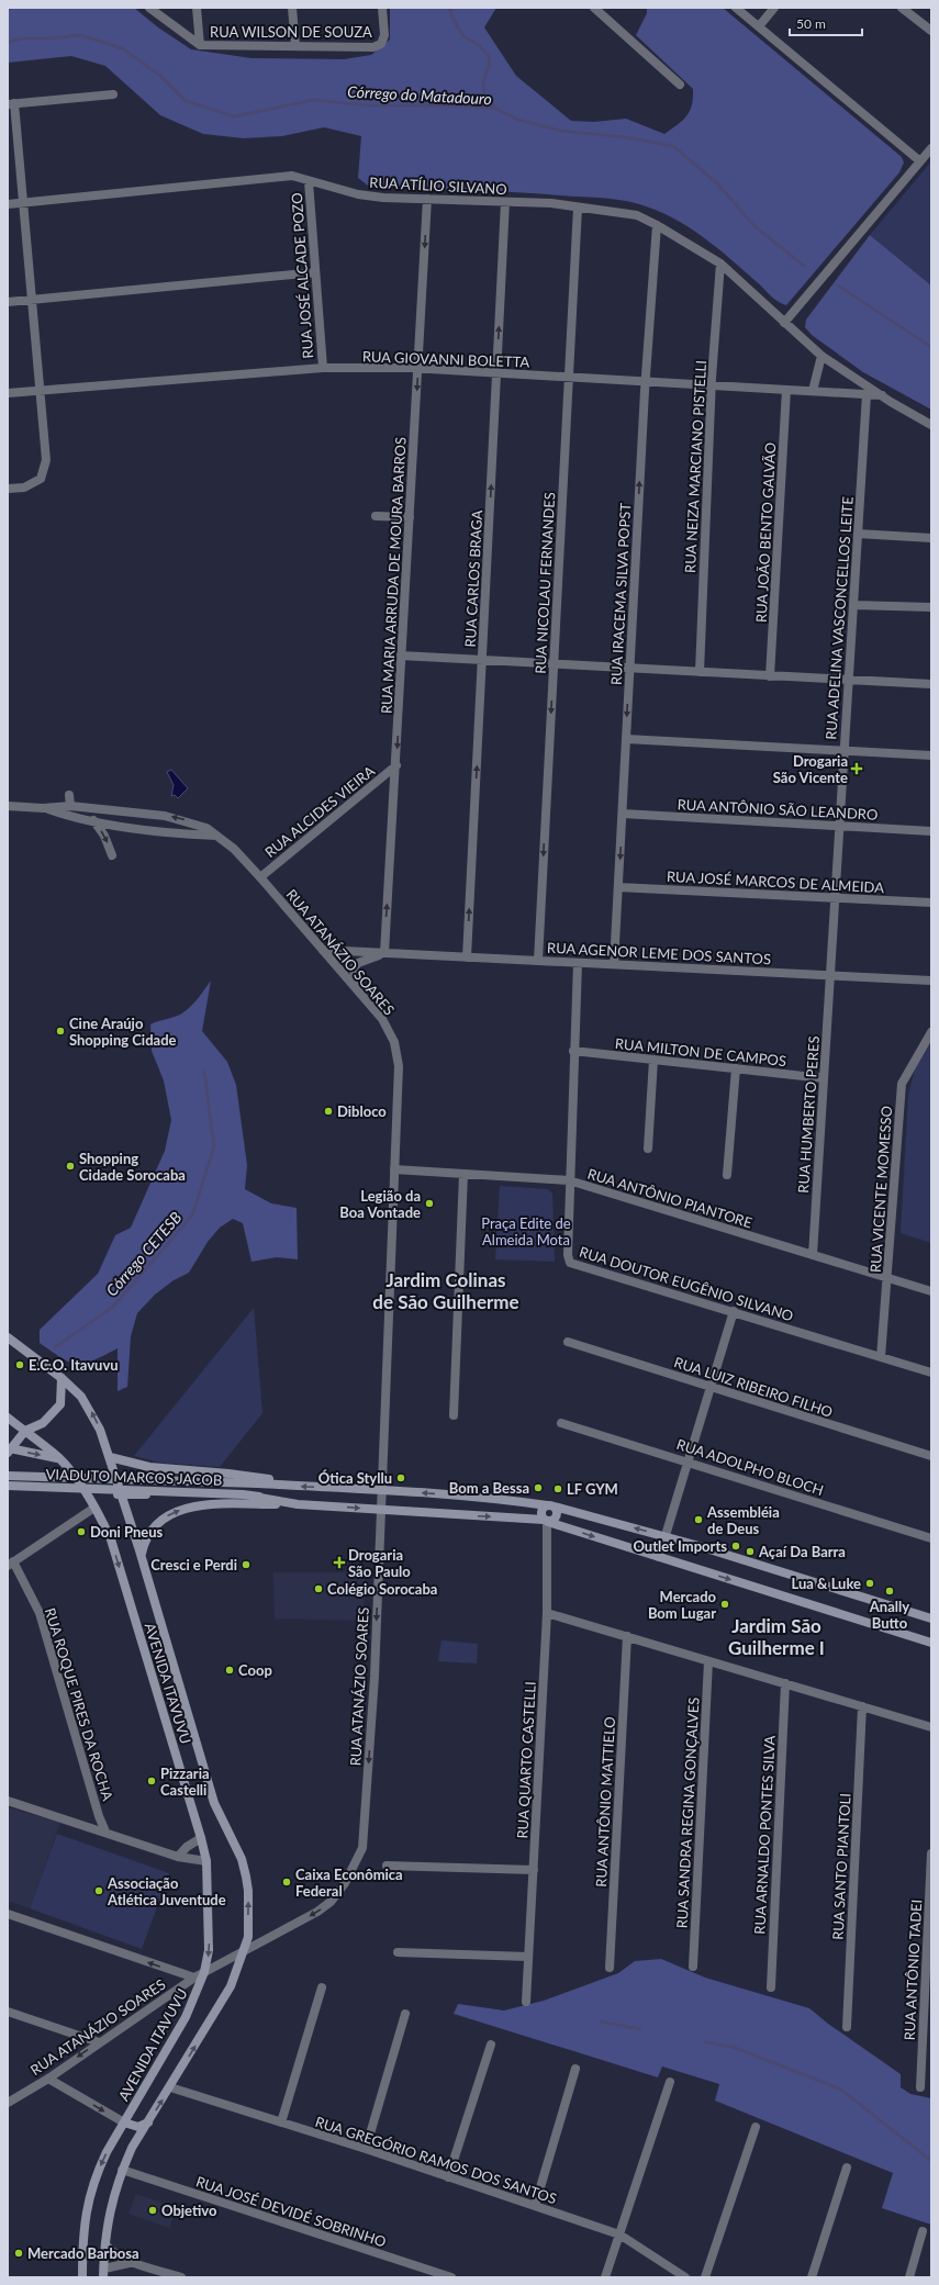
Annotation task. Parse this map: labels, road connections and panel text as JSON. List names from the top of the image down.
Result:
{
  "streets": {
    "main road": ["VIADUTO MARCOS JACOB", "AVENIDA ITAVUVU"],
    "street": [
      "RUA WILSON DE SOUZA",
      "RUA ATÍLIO SILVANO",
      "RUA JOSÉ ALCADE POZO",
      "RUA GIOVANNI BOLETTA",
      "RUA NEIZA MARCIANO PISTELLI",
      "RUA JOÃO BENTO GALVÃO",
      "RUA MARIA ARRUDA DE MOURA BARROS",
      "RUA CARLOS BRAGA",
      "RUA NICOLAU FERNANDES",
      "RUA IRACEMA SILVA POPST",
      "RUA ADELINA VASCONCELLOS LEITE",
      "RUA ANTÔNIO SÃO LEANDRO",
      "RUA ALCIDES VIEIRA",
      "RUA JOSÉ MARCOS DE ALMEIDA",
      "RUA ATANÁZIO SOARES",
      "RUA AGENOR LEME DOS SANTOS",
      "RUA MILTON DE CAMPOS",
      "RUA HUMBERTO PERES",
      "RUA VICENTE MOMESSO",
      "RUA ANTÔNIO PIANTORE",
      "RUA DOUTOR EUGÊNIO SILVANO",
      "RUA LUIZ RIBEIRO FILHO",
      "RUA ADOLPHO BLOCH",
      "RUA ROQUE PIRES DA ROCHA",
      "RUA QUARTO CASTELLI",
      "RUA ANTÔNIO MATTIELO",
      "RUA SANDRA REGINA GONÇALVES",
      "RUA ARNALDO PONTES SILVA",
      "RUA SANTO PIANTOLI",
      "RUA ANTÔNIO TADEI",
      "RUA GREGÓRIO RAMOS DOS SANTOS",
      "RUA JOSÉ DEVIDÉ SOBRINHO"
    ]
  },
  "crossings": [
    ["RUA ATÍLIO SILVANO", "RUA JOSÉ ALCADE POZO"],
    ["RUA ATÍLIO SILVANO", "RUA GIOVANNI BOLETTA"],
    ["RUA ATÍLIO SILVANO", "RUA NEIZA MARCIANO PISTELLI"],
    ["RUA ATÍLIO SILVANO", "RUA MARIA ARRUDA DE MOURA BARROS"],
    ["RUA ATÍLIO SILVANO", "RUA CARLOS BRAGA"],
    ["RUA ATÍLIO SILVANO", "RUA NICOLAU FERNANDES"],
    ["RUA ATÍLIO SILVANO", "RUA IRACEMA SILVA POPST"],
    ["RUA JOSÉ ALCADE POZO", "RUA GIOVANNI BOLETTA"],
    ["RUA GIOVANNI BOLETTA", "RUA NEIZA MARCIANO PISTELLI"],
    ["RUA GIOVANNI BOLETTA", "RUA JOÃO BENTO GALVÃO"],
    ["RUA GIOVANNI BOLETTA", "RUA MARIA ARRUDA DE MOURA BARROS"],
    ["RUA GIOVANNI BOLETTA", "RUA CARLOS BRAGA"],
    ["RUA GIOVANNI BOLETTA", "RUA NICOLAU FERNANDES"],
    ["RUA GIOVANNI BOLETTA", "RUA IRACEMA SILVA POPST"],
    ["RUA GIOVANNI BOLETTA", "RUA ADELINA VASCONCELLOS LEITE"],
    ["RUA MARIA ARRUDA DE MOURA BARROS", "RUA ALCIDES VIEIRA"],
    ["RUA MARIA ARRUDA DE MOURA BARROS", "RUA AGENOR LEME DOS SANTOS"],
    ["RUA CARLOS BRAGA", "RUA AGENOR LEME DOS SANTOS"],
    ["RUA NICOLAU FERNANDES", "RUA AGENOR LEME DOS SANTOS"],
    ["RUA IRACEMA SILVA POPST", "RUA ANTÔNIO SÃO LEANDRO"],
    ["RUA IRACEMA SILVA POPST", "RUA JOSÉ MARCOS DE ALMEIDA"],
    ["RUA IRACEMA SILVA POPST", "RUA AGENOR LEME DOS SANTOS"],
    ["RUA ADELINA VASCONCELLOS LEITE", "RUA ANTÔNIO SÃO LEANDRO"],
    ["RUA ADELINA VASCONCELLOS LEITE", "RUA JOSÉ MARCOS DE ALMEIDA"],
    ["RUA ADELINA VASCONCELLOS LEITE", "RUA AGENOR LEME DOS SANTOS"],
    ["RUA ADELINA VASCONCELLOS LEITE", "RUA HUMBERTO PERES"],
    ["RUA ALCIDES VIEIRA", "RUA ATANÁZIO SOARES"],
    ["RUA ATANÁZIO SOARES", "RUA AGENOR LEME DOS SANTOS"],
    ["RUA ATANÁZIO SOARES", "RUA ANTÔNIO PIANTORE"],
    ["RUA ATANÁZIO SOARES", "AVENIDA ITAVUVU"],
    ["RUA AGENOR LEME DOS SANTOS", "RUA HUMBERTO PERES"],
    ["RUA AGENOR LEME DOS SANTOS", "RUA DOUTOR EUGÊNIO SILVANO"],
    ["RUA MILTON DE CAMPOS", "RUA HUMBERTO PERES"],
    ["RUA MILTON DE CAMPOS", "RUA DOUTOR EUGÊNIO SILVANO"],
    ["RUA HUMBERTO PERES", "RUA ANTÔNIO PIANTORE"],
    ["RUA VICENTE MOMESSO", "RUA ANTÔNIO PIANTORE"],
    ["RUA VICENTE MOMESSO", "RUA DOUTOR EUGÊNIO SILVANO"],
    ["RUA ANTÔNIO PIANTORE", "RUA DOUTOR EUGÊNIO SILVANO"],
    ["AVENIDA ITAVUVU", "RUA GREGÓRIO RAMOS DOS SANTOS"],
    ["AVENIDA ITAVUVU", "RUA JOSÉ DEVIDÉ SOBRINHO"]
  ],
  "one_way": ["RUA CARLOS BRAGA", "RUA NICOLAU FERNANDES"],
  "districts": ["Jardim Colinas de São Guilherme", "Jardim São Guilherme I"],
  "water": ["Córrego do Matadouro", "Córrego CETESB"],
  "parks": ["Praça Edite de Almeida Mota"],
  "places": {
    "health": ["Drogaria São Vicente", "Drogaria São Paulo"],
    "other": [
      "Cine Araújo Shopping Cidade",
      "Dibloco",
      "Shopping Cidade Sorocaba",
      "Legião da Boa Vontade",
      "E.C.O. Itavuvu",
      "Ótica Styllu",
      "Bom a Bessa",
      "LF GYM",
      "Assembléia de Deus",
      "Doni Pneus",
      "Outlet Imports",
      "Açaí Da Barra",
      "Cresci e Perdi",
      "Lua & Luke",
      "Colégio Sorocaba",
      "Anally Butto",
      "Mercado Bom Lugar",
      "Coop",
      "Pizzaria Castelli",
      "Caixa Econômica Federal",
      "Associação Atlética Juventude",
      "Objetivo",
      "Mercado Barbosa"
    ]
  },
  "scale_bar": "50 m"
}
